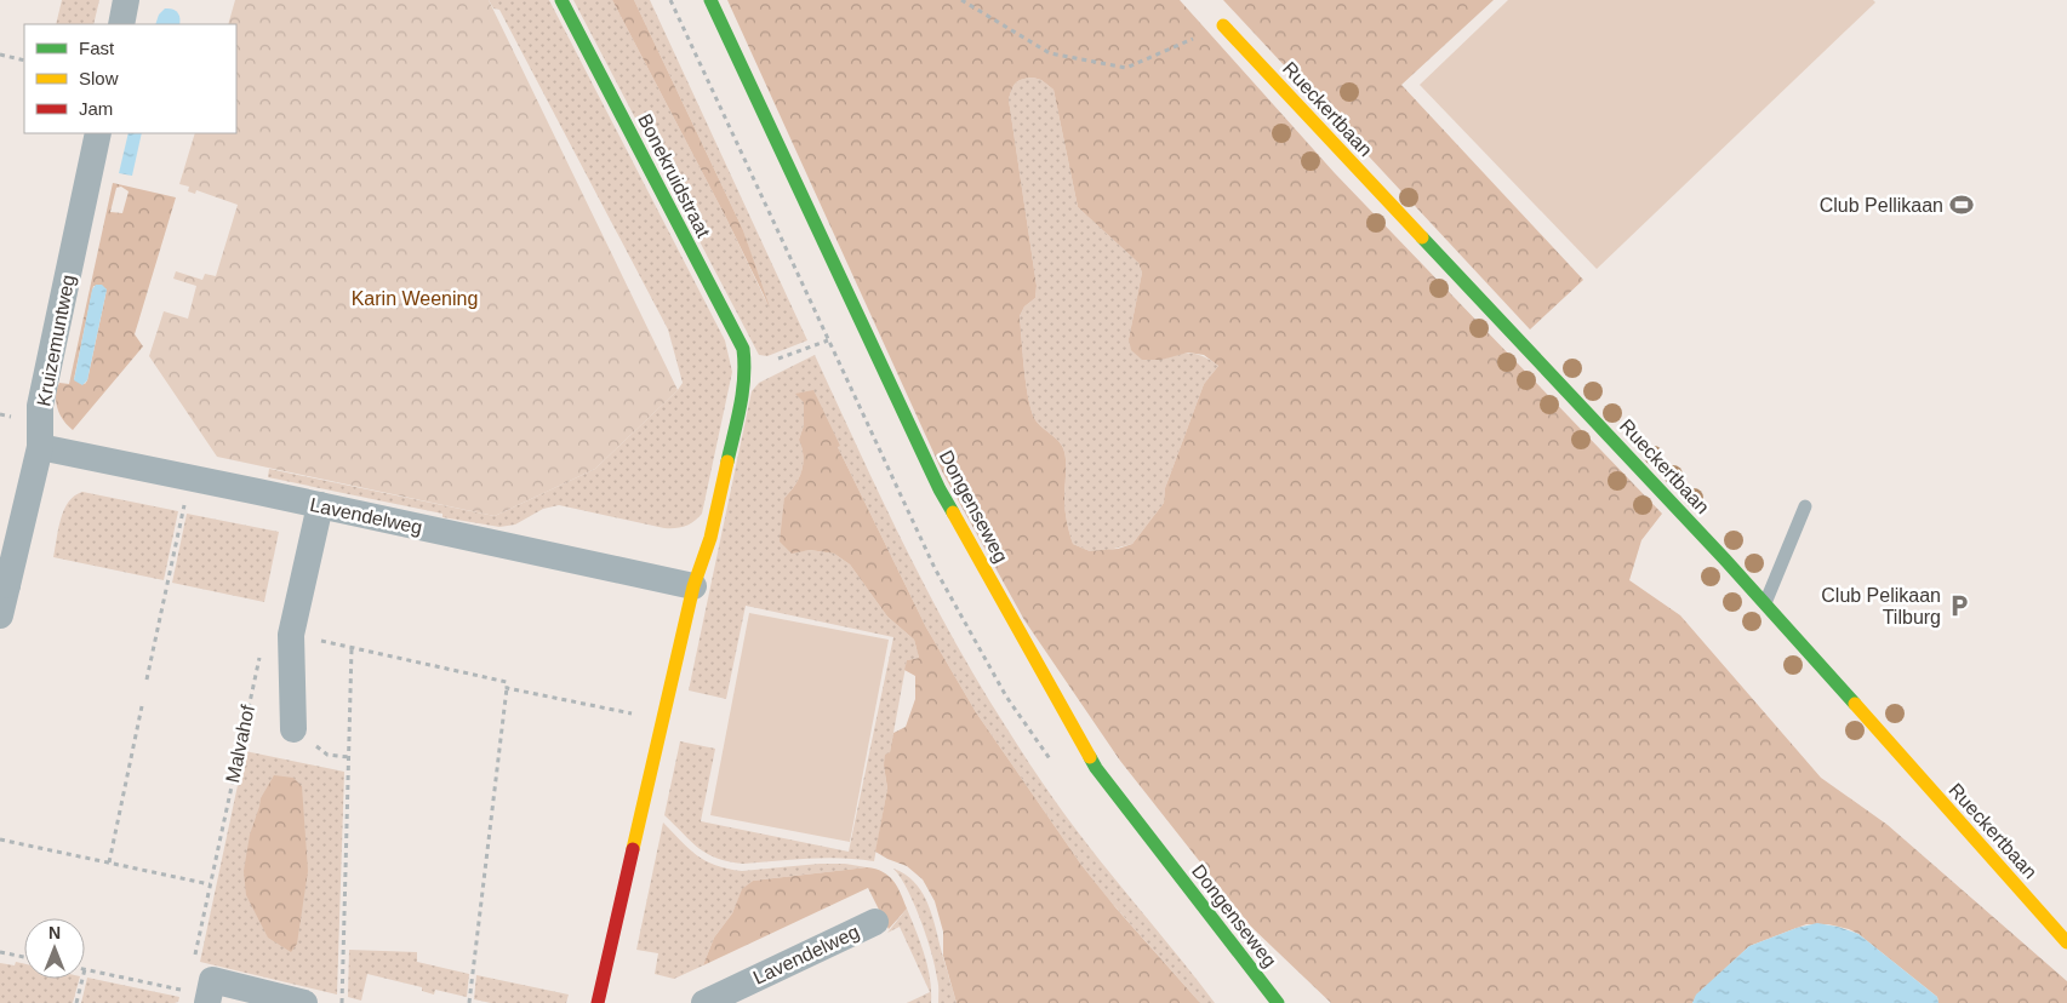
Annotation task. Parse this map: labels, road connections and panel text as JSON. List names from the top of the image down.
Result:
{
  "streets": {
    "street": [
      "Rueckertbaan",
      "Bonekruidstraat",
      "Kruizemuntweg",
      "Dongenseweg",
      "Lavendelweg"
    ],
    "path": ["Malvahof"]
  },
  "crossings": [
    ["Kruizemuntweg", "Lavendelweg"]
  ],
  "parks": ["Karin Weening"],
  "places": {
    "sports": ["Club Pellikaan"],
    "parking": ["Club Pelikaan Tilburg"]
  },
  "legend": ["Fast", "Slow", "Jam"],
  "north": "top"
}
